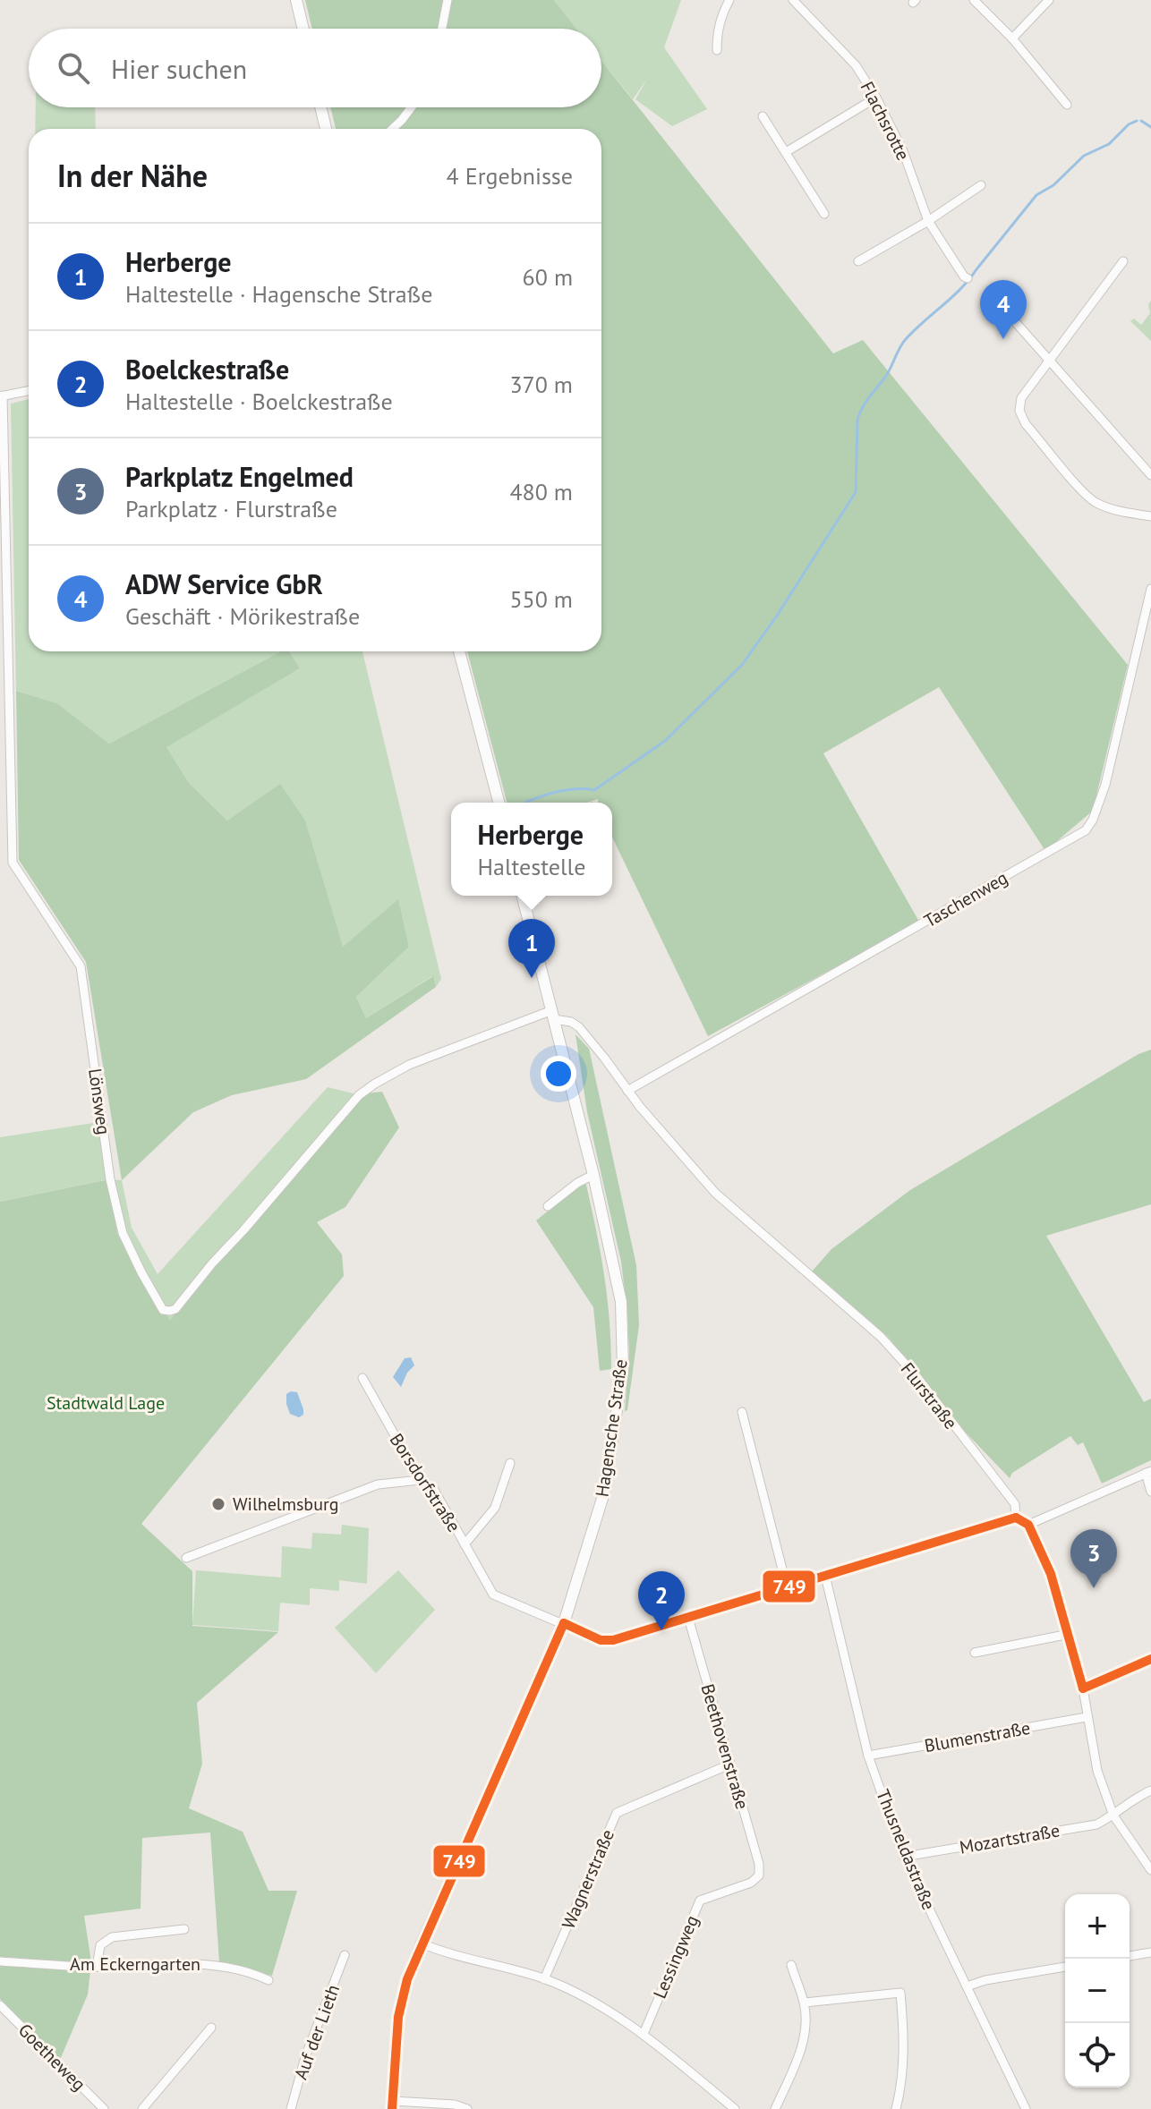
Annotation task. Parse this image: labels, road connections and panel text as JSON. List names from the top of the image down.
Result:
{
  "streets": {
    "street": [
      "Flachsrotte",
      "Taschenweg",
      "Lönsweg",
      "Flurstraße",
      "Hagensche Straße",
      "Borsdorfstraße",
      "Blumenstraße",
      "Beethovenstraße",
      "Mozartstraße",
      "Thusneldastraße",
      "Wagnerstraße",
      "Lessingweg",
      "Am Eckerngarten",
      "Auf der Lieth",
      "Goetheweg"
    ]
  },
  "crossings": [
    ["Taschenweg", "Flurstraße"],
    ["Lönsweg", "Flurstraße"],
    ["Lönsweg", "Hagensche Straße"],
    ["Flurstraße", "Hagensche Straße"],
    ["Flurstraße", "Borsdorfstraße"],
    ["Hagensche Straße", "Borsdorfstraße"],
    ["Borsdorfstraße", "Beethovenstraße"],
    ["Borsdorfstraße", "Thusneldastraße"],
    ["Blumenstraße", "Thusneldastraße"],
    ["Beethovenstraße", "Wagnerstraße"],
    ["Beethovenstraße", "Lessingweg"],
    ["Mozartstraße", "Thusneldastraße"]
  ],
  "parks": ["Stadtwald Lage"],
  "places": ["Wilhelmsburg"],
  "lines": ["transit line 749"],
  "page": {
    "search": "Hier suchen",
    "heading": ["In der Nähe", "4 Ergebnisse"],
    "list": [
      {
        "mark": "1",
        "name": "Herberge",
        "note": "Haltestelle · Hagensche Straße",
        "value": "60 m"
      },
      {
        "mark": "2",
        "name": "Boelckestraße",
        "note": "Haltestelle · Boelckestraße",
        "value": "370 m"
      },
      {
        "mark": "3",
        "name": "Parkplatz Engelmed",
        "note": "Parkplatz · Flurstraße",
        "value": "480 m"
      },
      {
        "mark": "4",
        "name": "ADW Service GbR",
        "note": "Geschäft · Mörikestraße",
        "value": "550 m"
      }
    ],
    "pins": [
      "4",
      "1",
      "3",
      "2"
    ],
    "popup": ["Herberge", "Haltestelle"],
    "map_buttons": ["+", "−"]
  }
}
